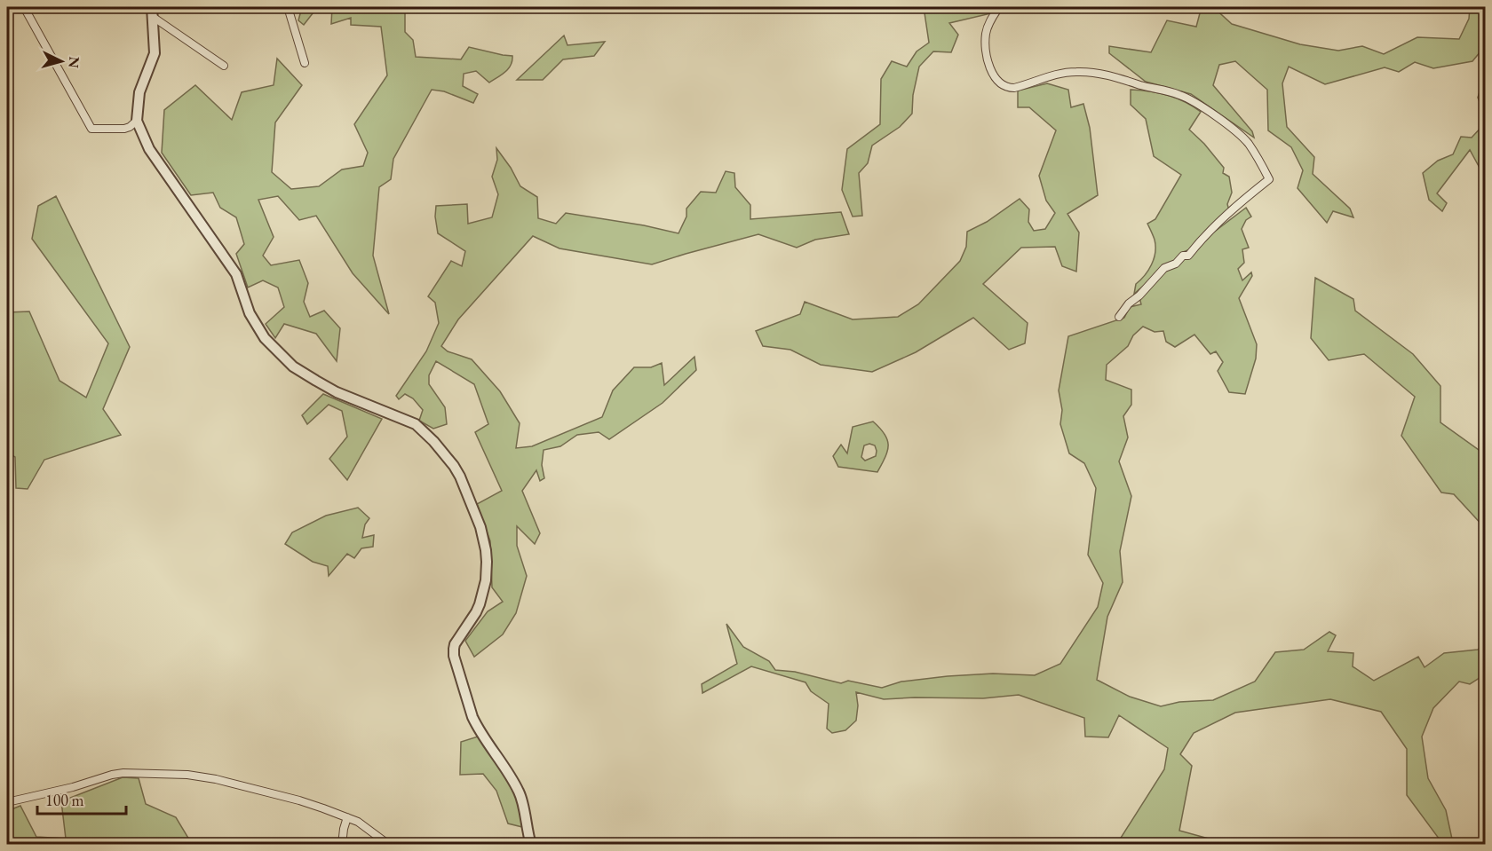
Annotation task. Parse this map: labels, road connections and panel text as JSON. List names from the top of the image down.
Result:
{
  "scale_bar": "100 m",
  "north": "right"
}
